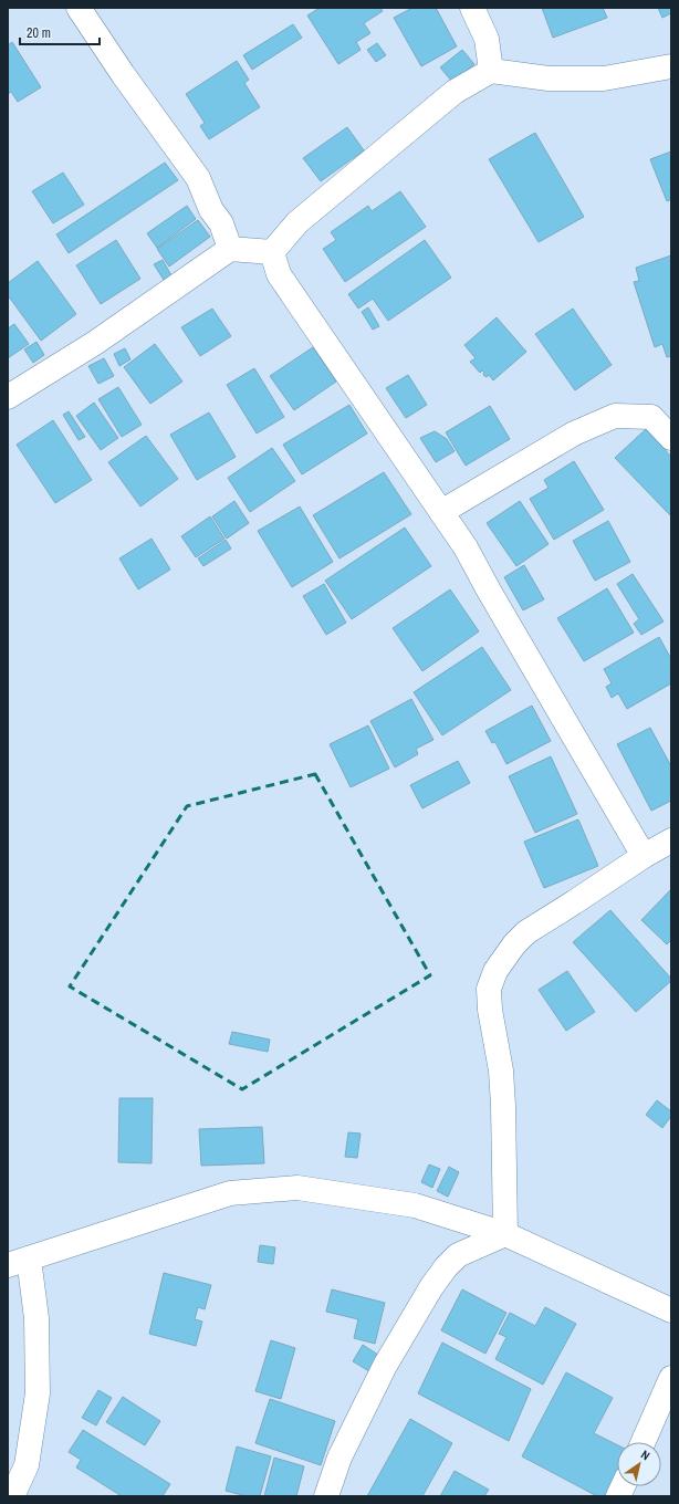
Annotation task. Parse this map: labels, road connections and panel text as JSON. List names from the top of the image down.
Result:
{
  "scale_bar": "20 m",
  "north": "top right"
}
